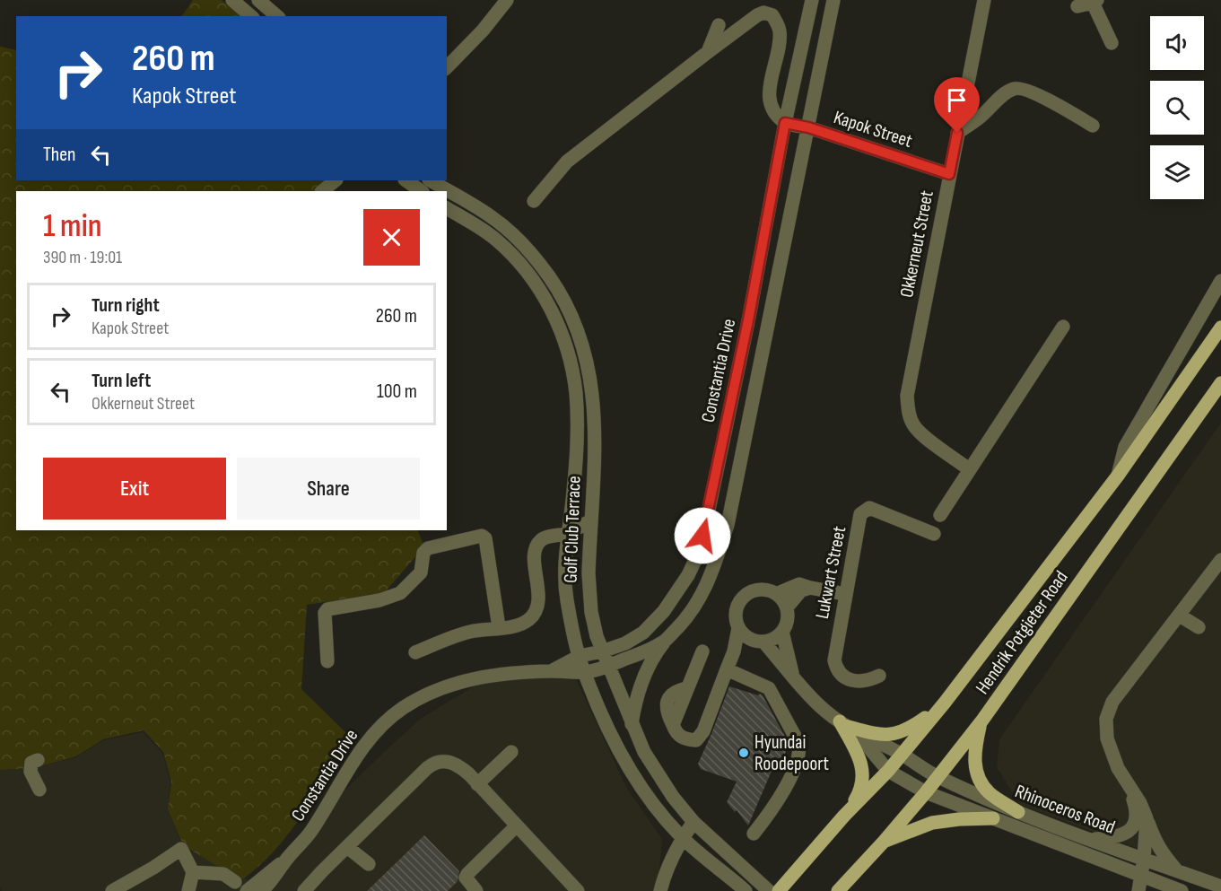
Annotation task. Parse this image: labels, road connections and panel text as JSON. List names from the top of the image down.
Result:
{
  "streets": {
    "main road": ["Hendrik Potgieter Road"],
    "street": [
      "Kapok Street",
      "Okkerneut Street",
      "Constantia Drive",
      "Golf Club Terrace",
      "Lukwart Street",
      "Rhinoceros Road"
    ]
  },
  "crossings": [
    ["Kapok Street", "Okkerneut Street"],
    ["Kapok Street", "Constantia Drive"],
    ["Constantia Drive", "Golf Club Terrace"],
    ["Hendrik Potgieter Road", "Rhinoceros Road"]
  ],
  "places": ["Hyundai Roodepoort"],
  "page": {
    "turn": ["260 m", "Kapok Street"],
    "then": "Then",
    "heading": ["1 min", "390 m · 19:01"],
    "list": [
      {
        "name": "Turn right",
        "note": "Kapok Street",
        "value": "260 m"
      },
      {
        "name": "Turn left",
        "note": "Okkerneut Street",
        "value": "100 m"
      }
    ],
    "buttons": ["Exit", "Share"]
  }
}
